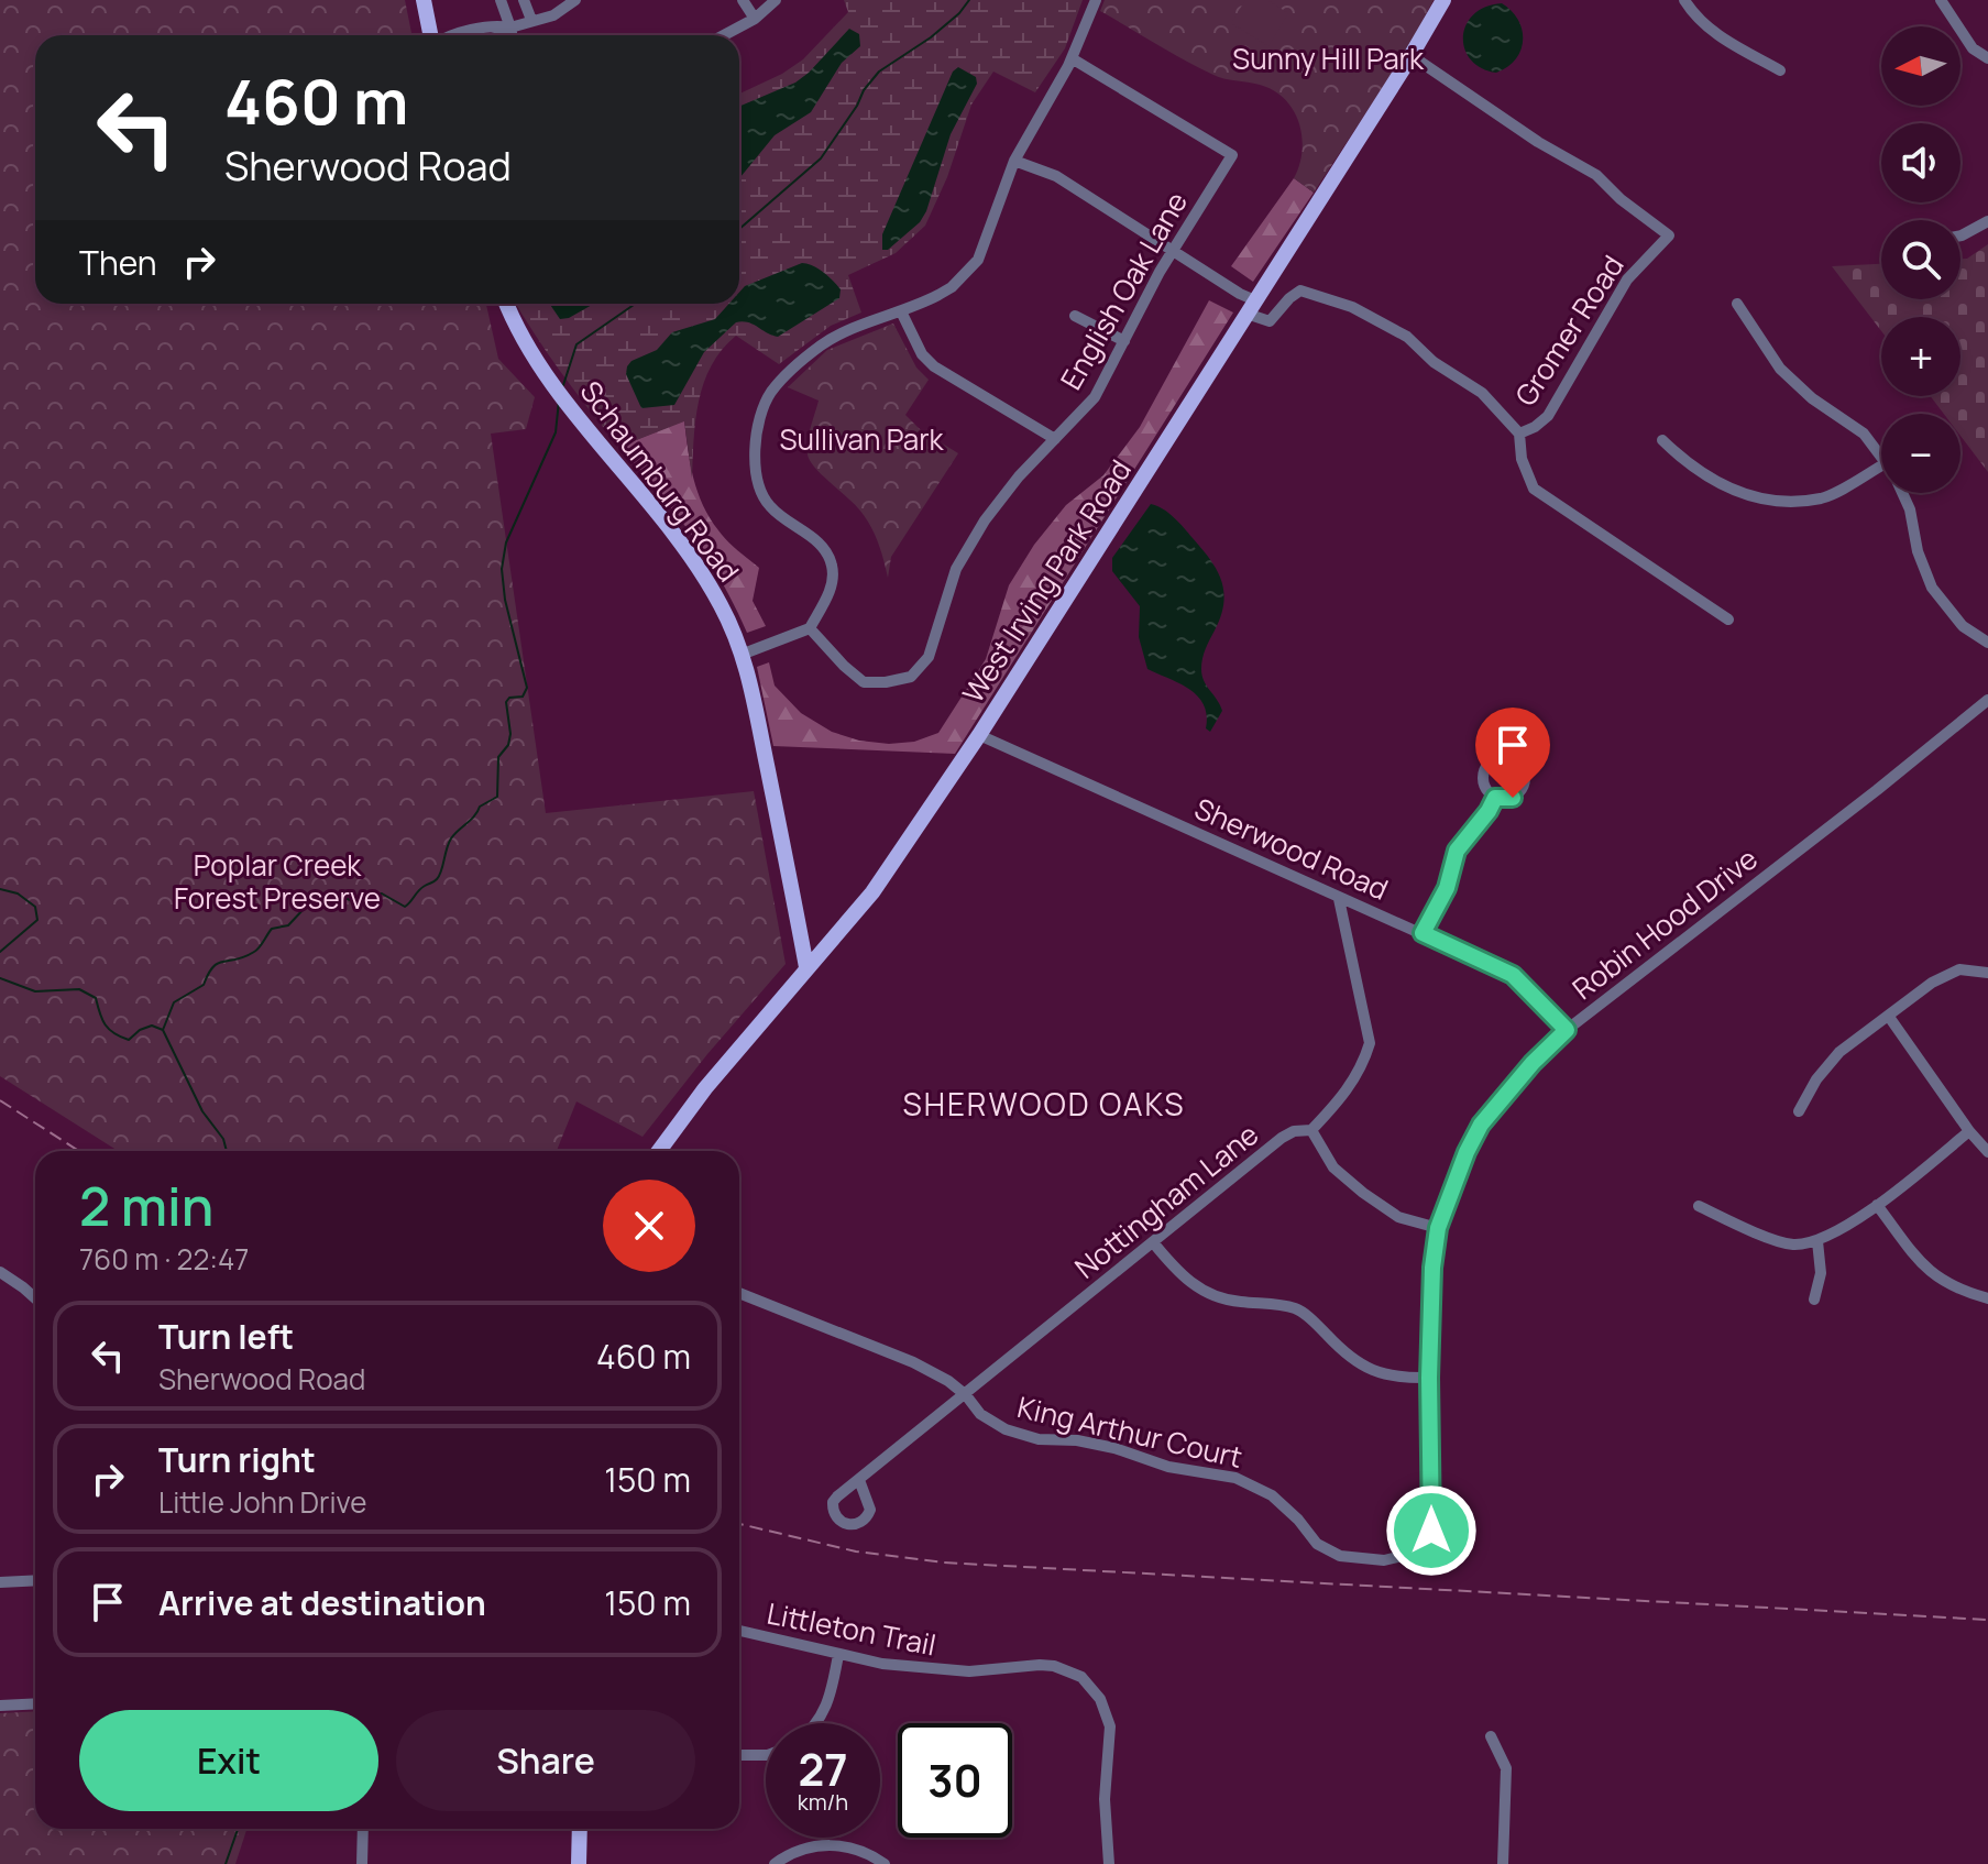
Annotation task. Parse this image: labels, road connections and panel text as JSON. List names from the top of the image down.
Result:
{
  "streets": {
    "main road": ["Schaumburg Road", "West Irving Park Road"],
    "street": [
      "English Oak Lane",
      "Gromer Road",
      "Sherwood Road",
      "Robin Hood Drive",
      "Nottingham Lane",
      "King Arthur Court",
      "Littleton Trail"
    ]
  },
  "crossings": [
    ["Gromer Road", "West Irving Park Road"],
    ["Schaumburg Road", "West Irving Park Road"],
    ["West Irving Park Road", "Sherwood Road"],
    ["Sherwood Road", "Robin Hood Drive"],
    ["Sherwood Road", "Nottingham Lane"],
    ["Robin Hood Drive", "King Arthur Court"],
    ["Nottingham Lane", "King Arthur Court"]
  ],
  "districts": ["SHERWOOD OAKS"],
  "parks": ["Sunny Hill Park", "Sullivan Park", "Poplar Creek Forest Preserve"],
  "north": "left",
  "page": {
    "map_buttons": ["+", "−"],
    "turn": ["460 m", "Sherwood Road"],
    "then": "Then",
    "heading": ["2 min", "760 m · 22:47"],
    "list": [
      {
        "name": "Turn left",
        "note": "Sherwood Road",
        "value": "460 m"
      },
      {
        "name": "Turn right",
        "note": "Little John Drive",
        "value": "150 m"
      },
      {
        "name": "Arrive at destination",
        "value": "150 m"
      }
    ],
    "buttons": ["Exit", "Share"],
    "speed": "27 km/h",
    "limit": "30"
  }
}
